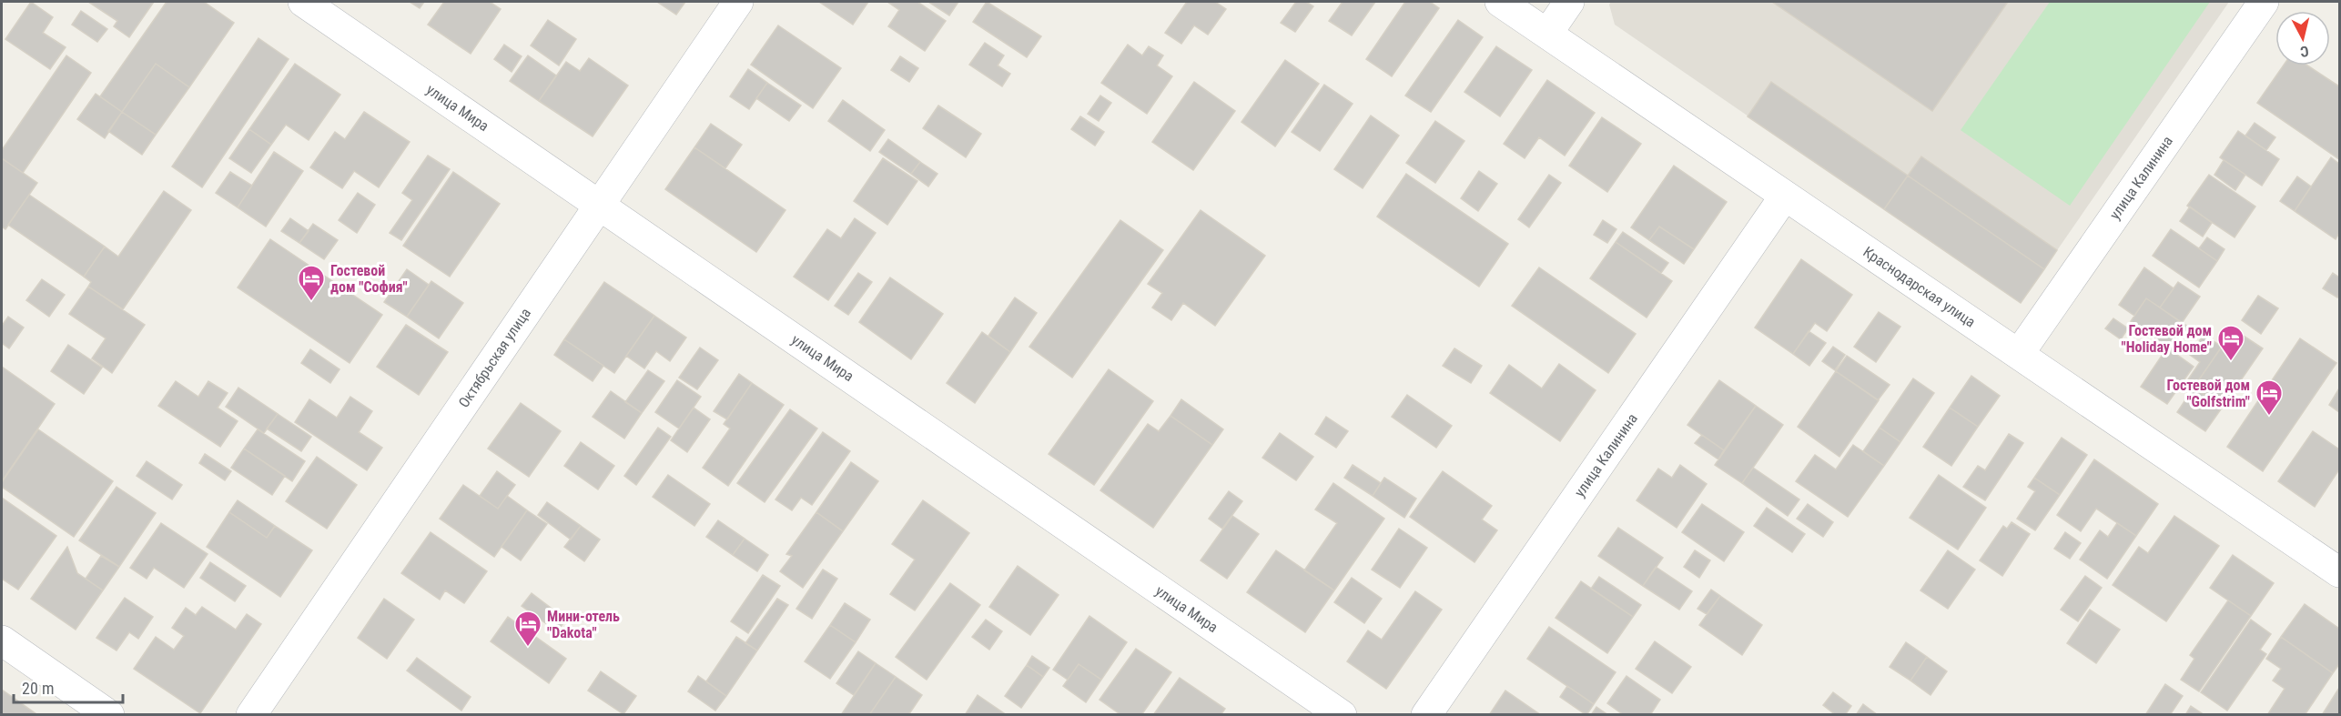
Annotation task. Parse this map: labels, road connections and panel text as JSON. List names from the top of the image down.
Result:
{
  "streets": {
    "street": [
      "улица Мира",
      "улица Калинина",
      "Краснодарская улица",
      "Октябрьская улица"
    ]
  },
  "crossings": [
    ["улица Мира", "Октябрьская улица"],
    ["улица Калинина", "Краснодарская улица"]
  ],
  "places": {
    "hotel": [
      "Гостевой дом \"София\"",
      "Гостевой дом \"Holiday Home\"",
      "Гостевой дом \"Golfstrim\"",
      "Мини-отель \"Dakota\""
    ]
  },
  "scale_bar": "20 m",
  "north": "bottom"
}
